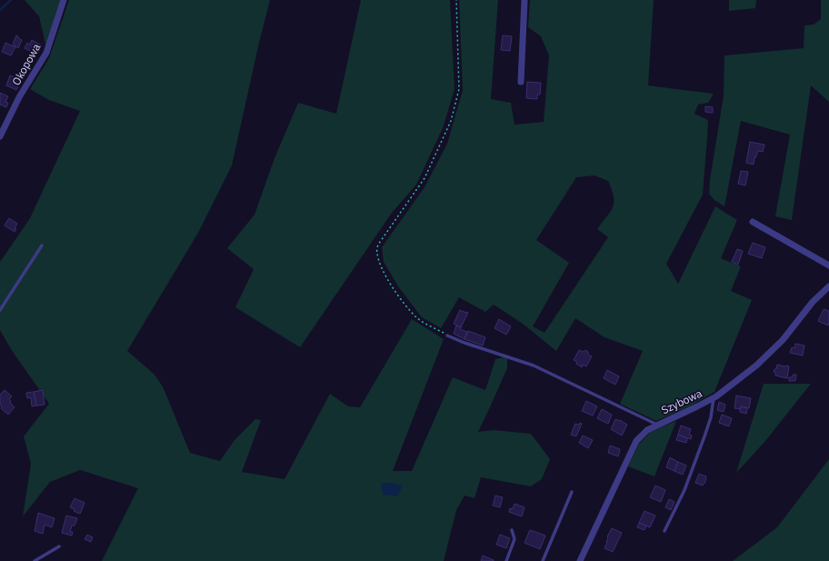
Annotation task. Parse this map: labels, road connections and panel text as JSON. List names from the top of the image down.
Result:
{
  "streets": {
    "street": ["Okopowa", "Szybowa"]
  }
}
